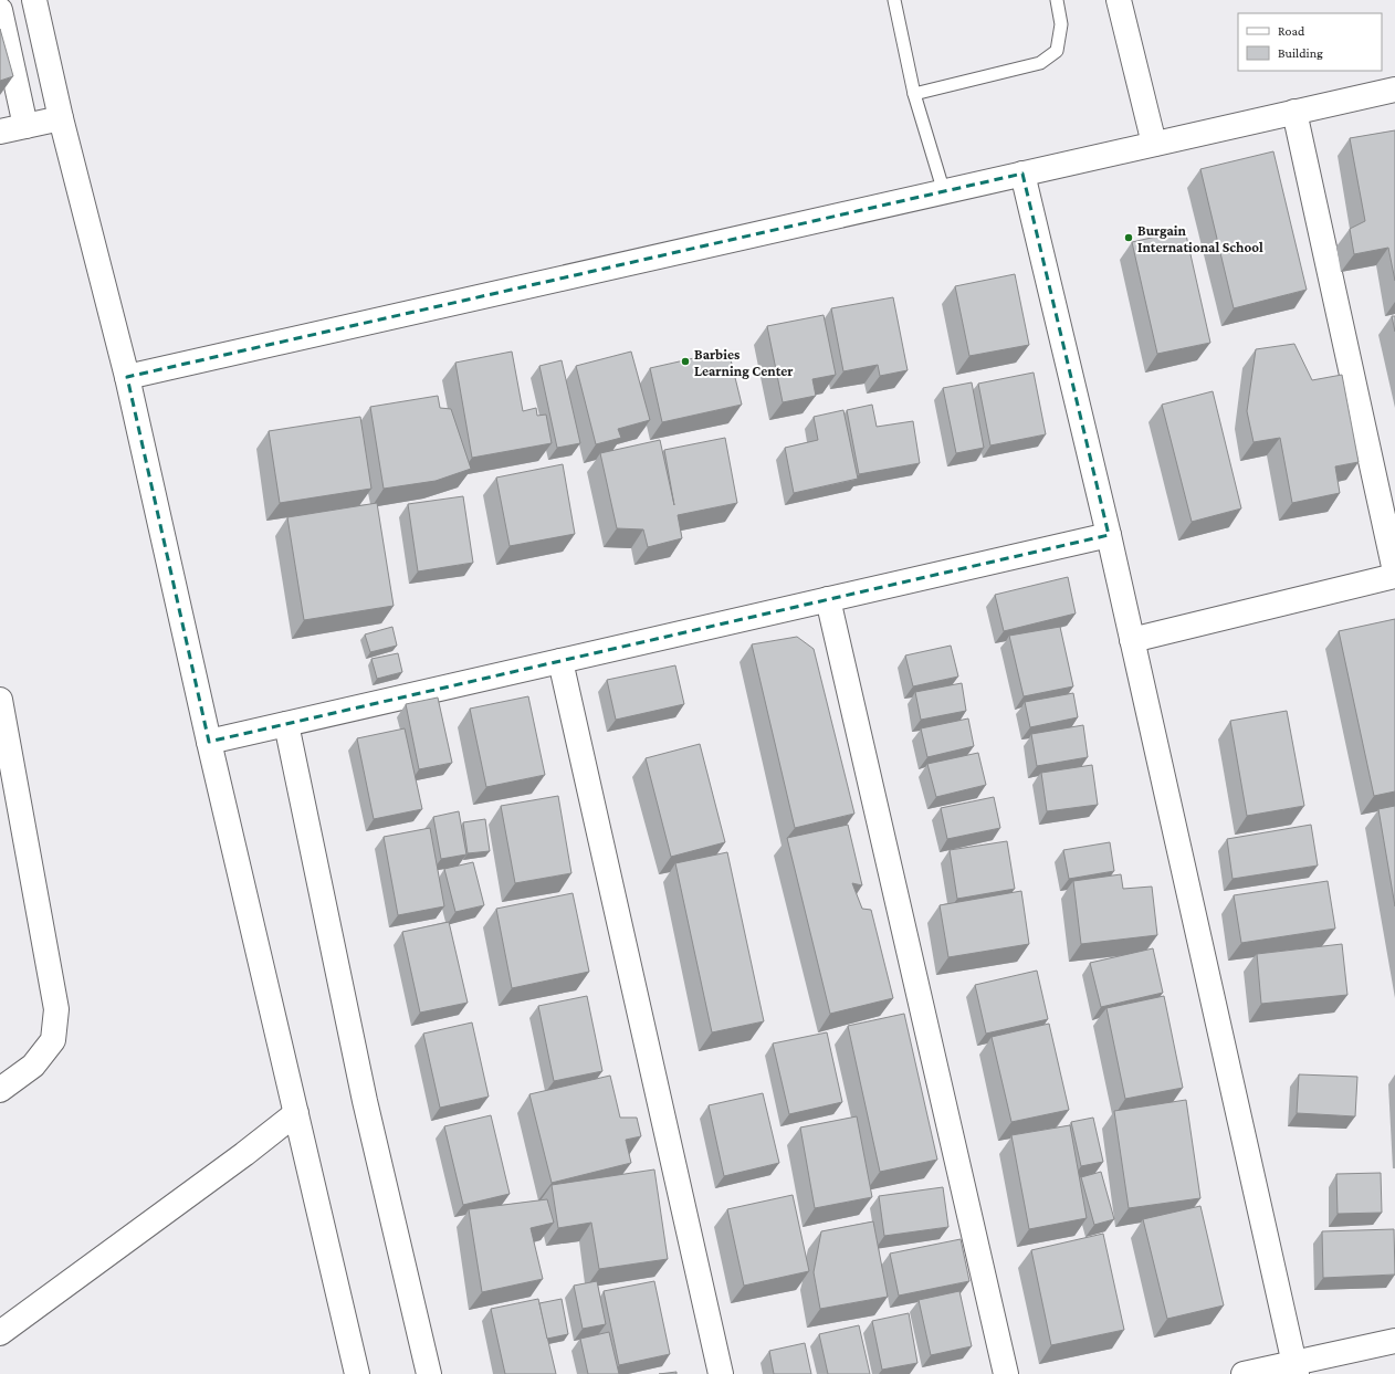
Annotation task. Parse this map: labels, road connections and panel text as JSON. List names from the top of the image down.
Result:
{
  "places": ["Burgain International School", "Barbies Learning Center"],
  "legend": ["Road", "Building"]
}
